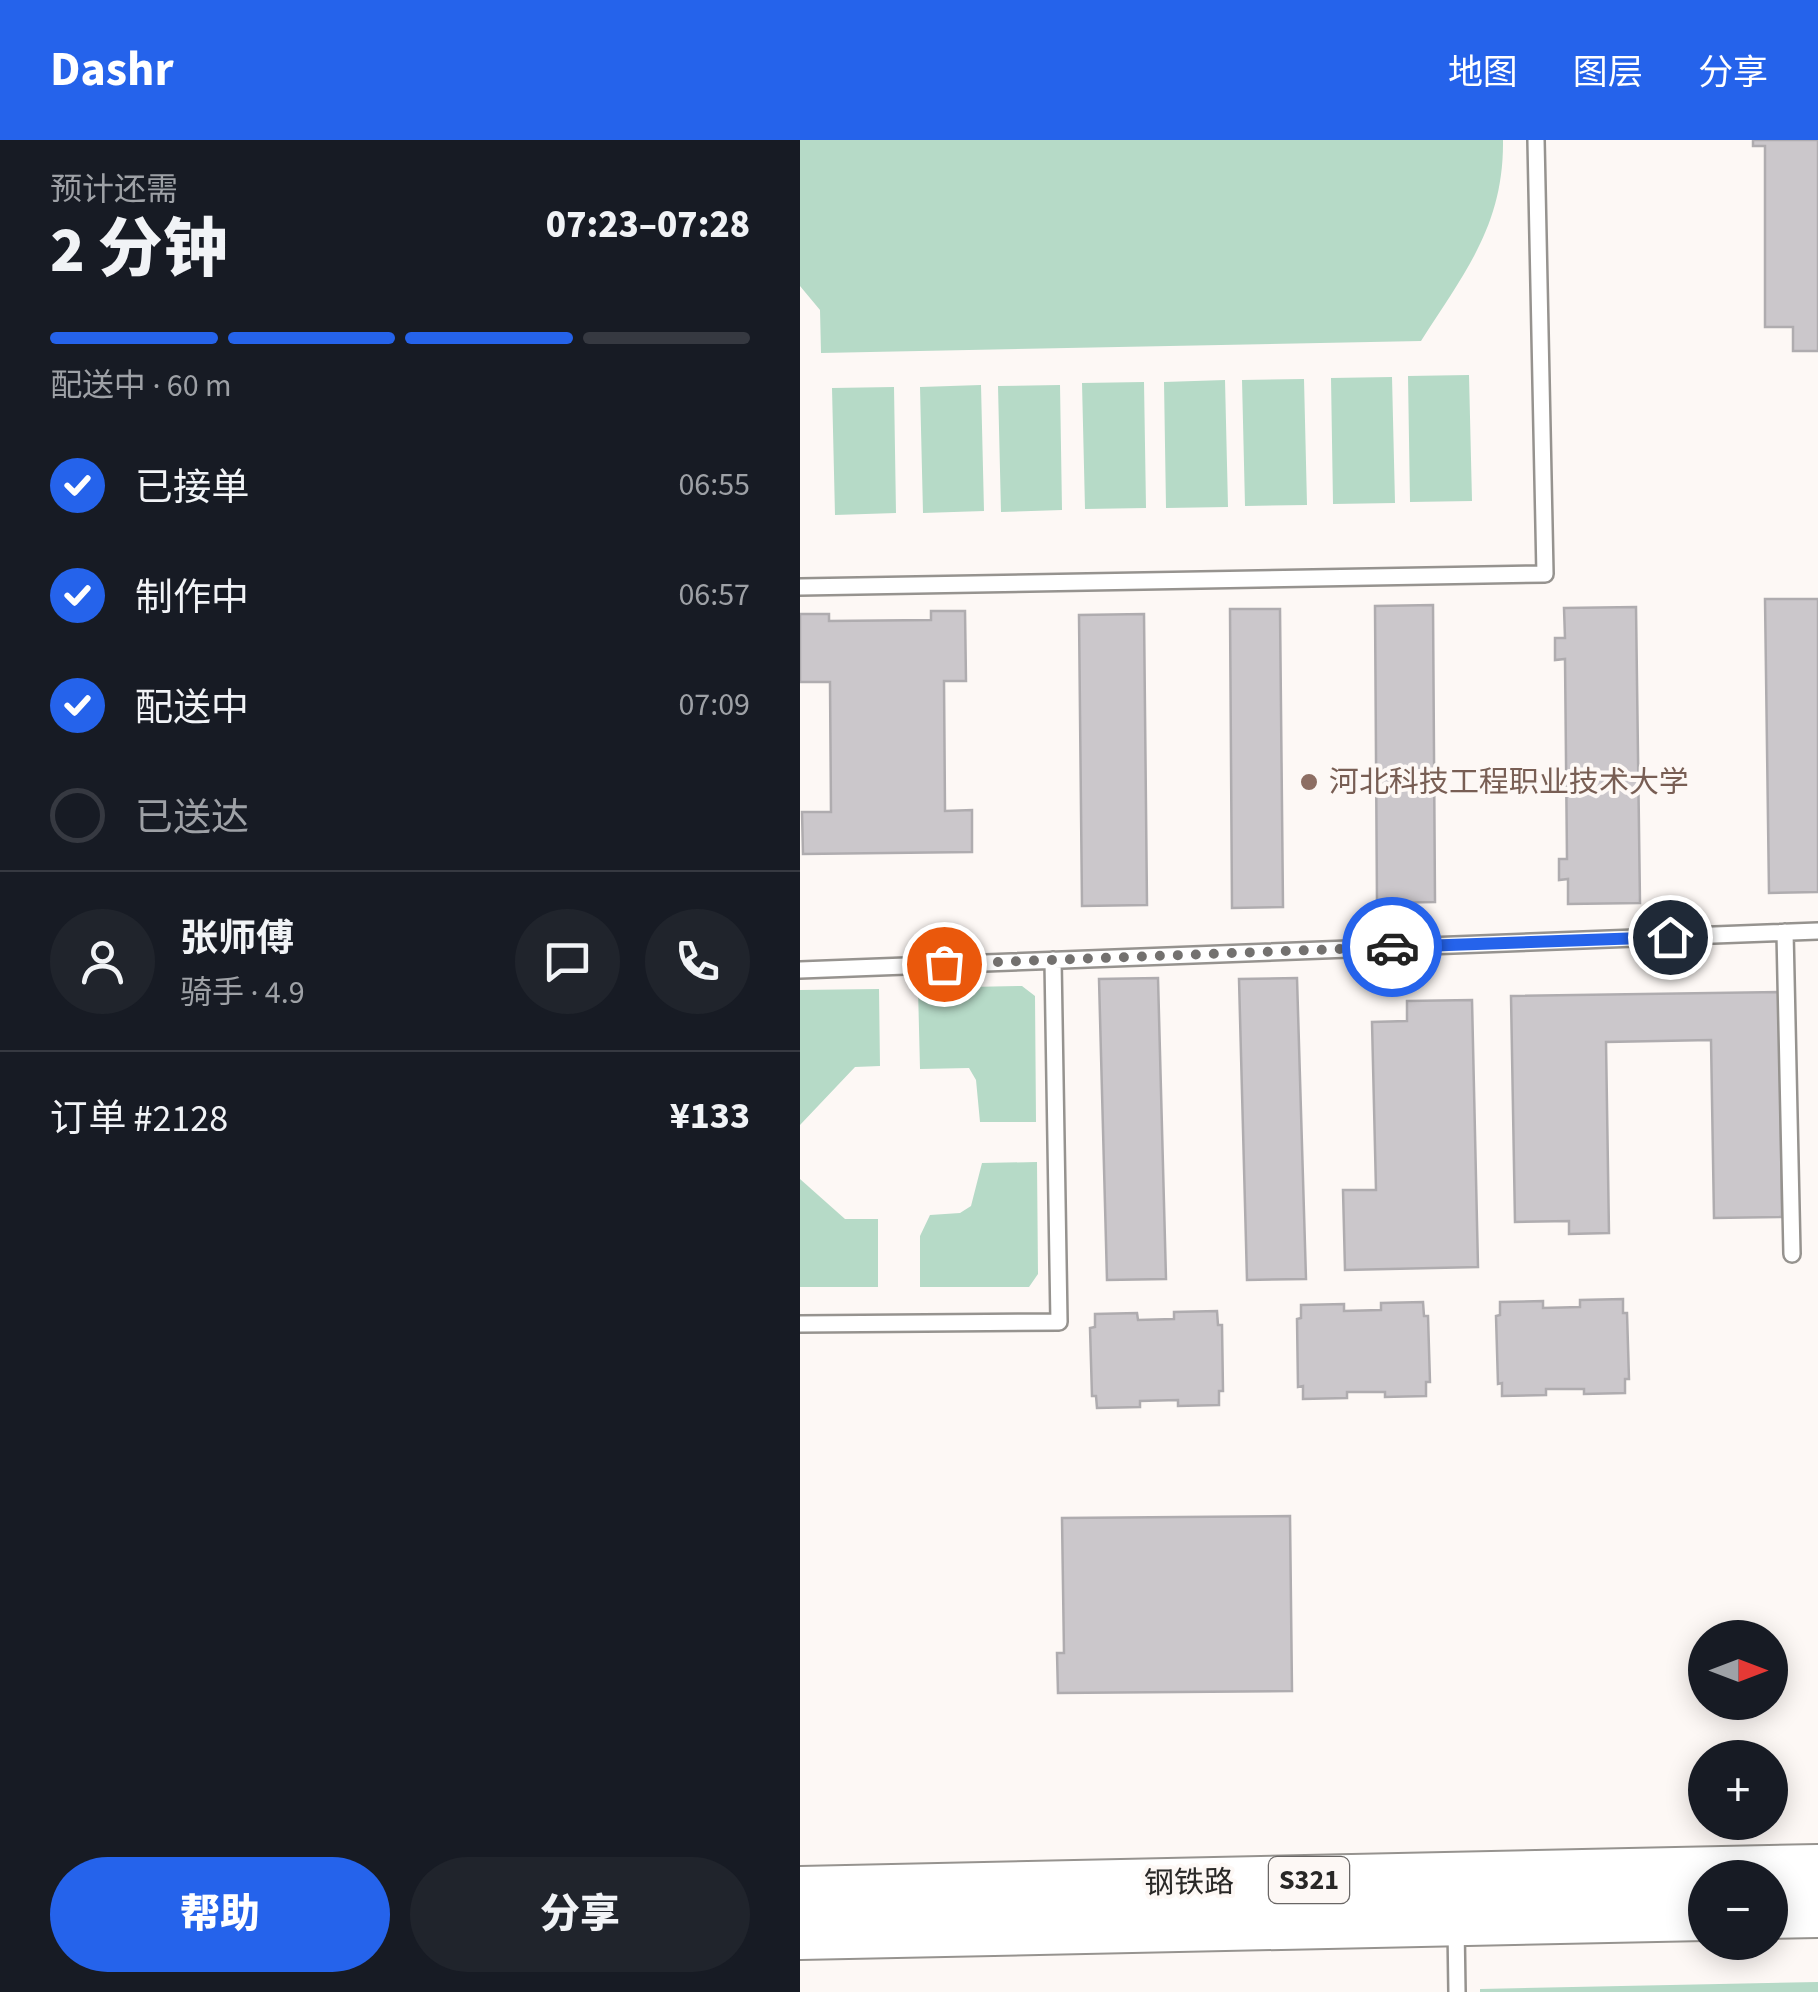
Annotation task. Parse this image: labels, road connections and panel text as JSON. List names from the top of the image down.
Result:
{
  "streets": {
    "main road": ["S321", "钢铁路"]
  },
  "places": ["河北科技工程职业技术大学"],
  "north": "right",
  "page": {
    "header": "Dashr",
    "nav": ["地图", "图层", "分享"],
    "heading": ["2 分钟", "预计还需", "07:23–07:28"],
    "panel": [
      "张师傅",
      "骑手 · 4.9",
      "订单 #2128",
      "¥133"
    ],
    "bar": "配送中 · 60 m",
    "list": [
      ["已接单", "06:55"],
      ["制作中", "06:57"],
      ["配送中", "07:09"],
      "已送达"
    ],
    "map_buttons": ["+", "−"],
    "buttons": ["帮助", "分享"]
  }
}
